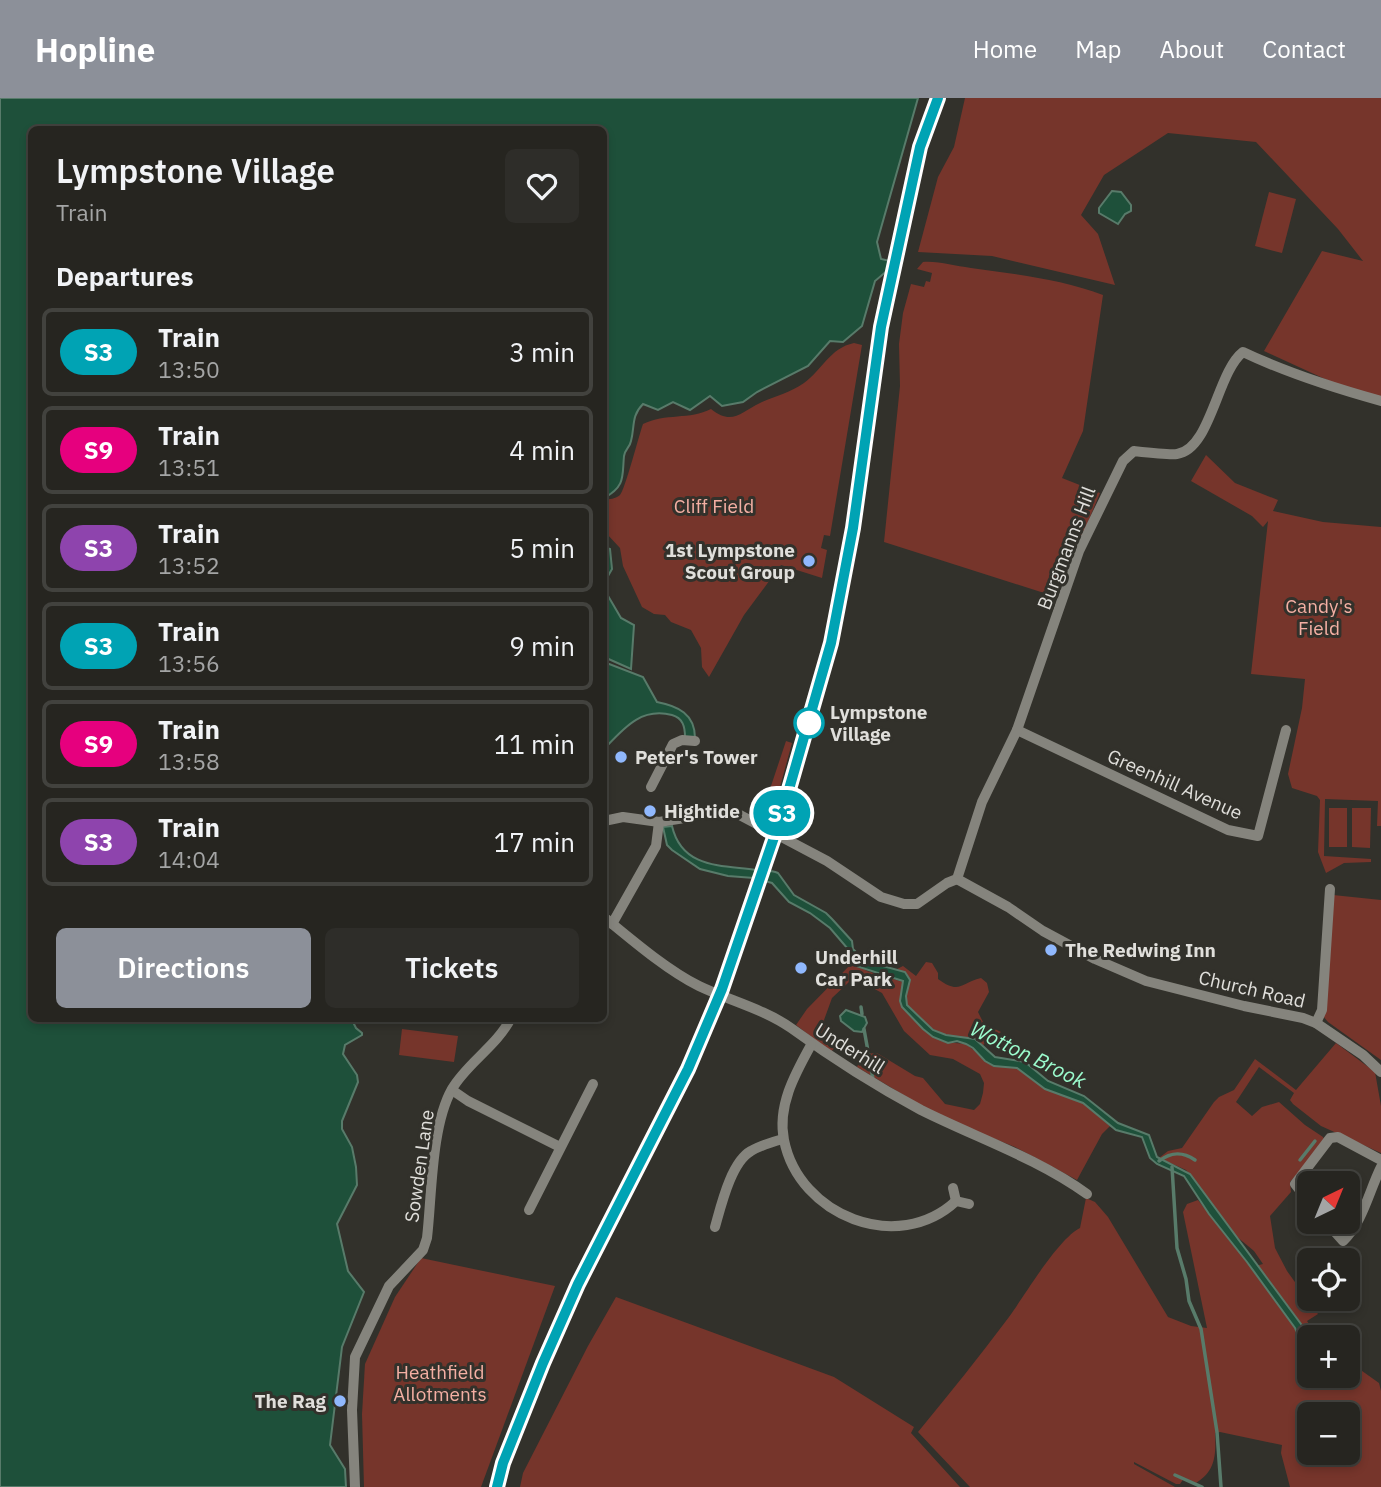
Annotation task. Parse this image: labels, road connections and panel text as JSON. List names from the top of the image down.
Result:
{
  "streets": {
    "street": [
      "Burgmanns Hill",
      "Greenhill Avenue",
      "Church Road",
      "Underhill",
      "Sowden Lane"
    ]
  },
  "crossings": [
    ["Burgmanns Hill", "Greenhill Avenue"],
    ["Burgmanns Hill", "Church Road"]
  ],
  "water": ["Wotton Brook"],
  "parks": ["Cliff Field", "Candy's Field", "Heathfield Allotments"],
  "places": [
    "1st Lympstone Scout Group",
    "Lympstone Village",
    "Peter's Tower",
    "Hightide",
    "The Redwing Inn",
    "Underhill Car Park",
    "The Rag"
  ],
  "north": "top right",
  "page": {
    "header": "Hopline",
    "nav": [
      "Home",
      "Map",
      "About",
      "Contact"
    ],
    "on_map": "S3",
    "heading": [
      ["Lympstone Village", "Train"],
      "Departures"
    ],
    "list": [
      {
        "mark": "S3",
        "name": "Train",
        "note": "13:50",
        "value": "3 min"
      },
      {
        "mark": "S9",
        "name": "Train",
        "note": "13:51",
        "value": "4 min"
      },
      {
        "mark": "S3",
        "name": "Train",
        "note": "13:52",
        "value": "5 min"
      },
      {
        "mark": "S3",
        "name": "Train",
        "note": "13:56",
        "value": "9 min"
      },
      {
        "mark": "S9",
        "name": "Train",
        "note": "13:58",
        "value": "11 min"
      },
      {
        "mark": "S3",
        "name": "Train",
        "note": "14:04",
        "value": "17 min"
      }
    ],
    "buttons": ["Directions", "Tickets"],
    "map_buttons": ["+", "−"]
  }
}
